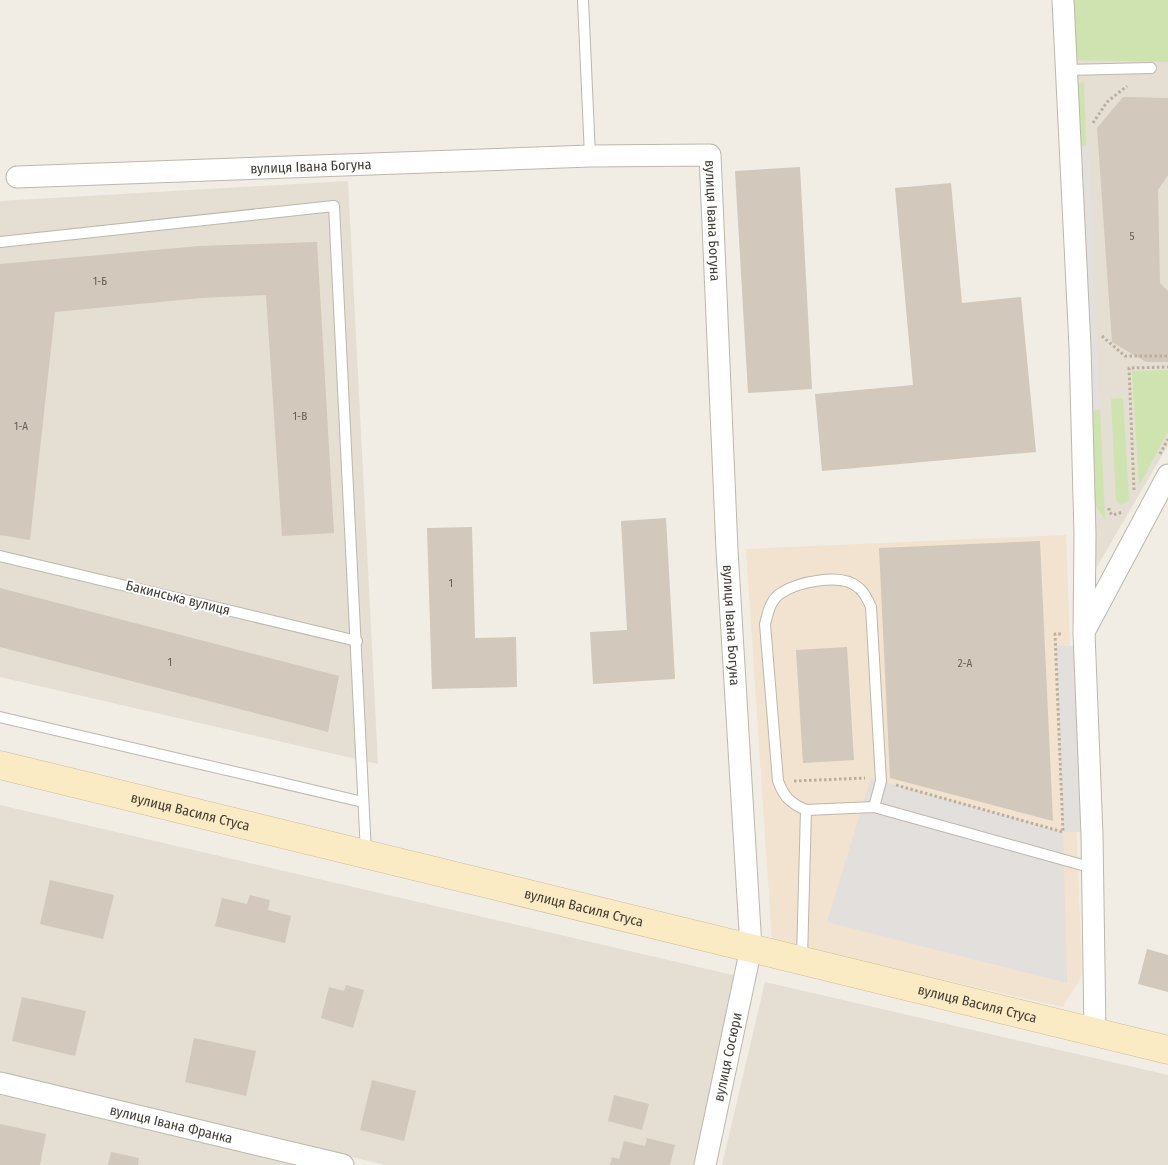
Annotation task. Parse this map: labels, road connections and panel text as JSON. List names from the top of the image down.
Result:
{
  "streets": {
    "main road": ["вулиця Василя Стуса"],
    "street": ["вулиця Івана Богуна", "вулиця Сосюри", "вулиця Івана Франка"],
    "lane": ["Бакинська вулиця"]
  },
  "crossings": [
    ["вулиця Івана Богуна", "вулиця Василя Стуса"],
    ["вулиця Івана Богуна", "вулиця Сосюри"],
    ["вулиця Василя Стуса", "вулиця Сосюри"]
  ],
  "house_numbers": [
    "5",
    "1-Б",
    "1-В",
    "1-А",
    "1",
    "1",
    "2-А"
  ]
}
